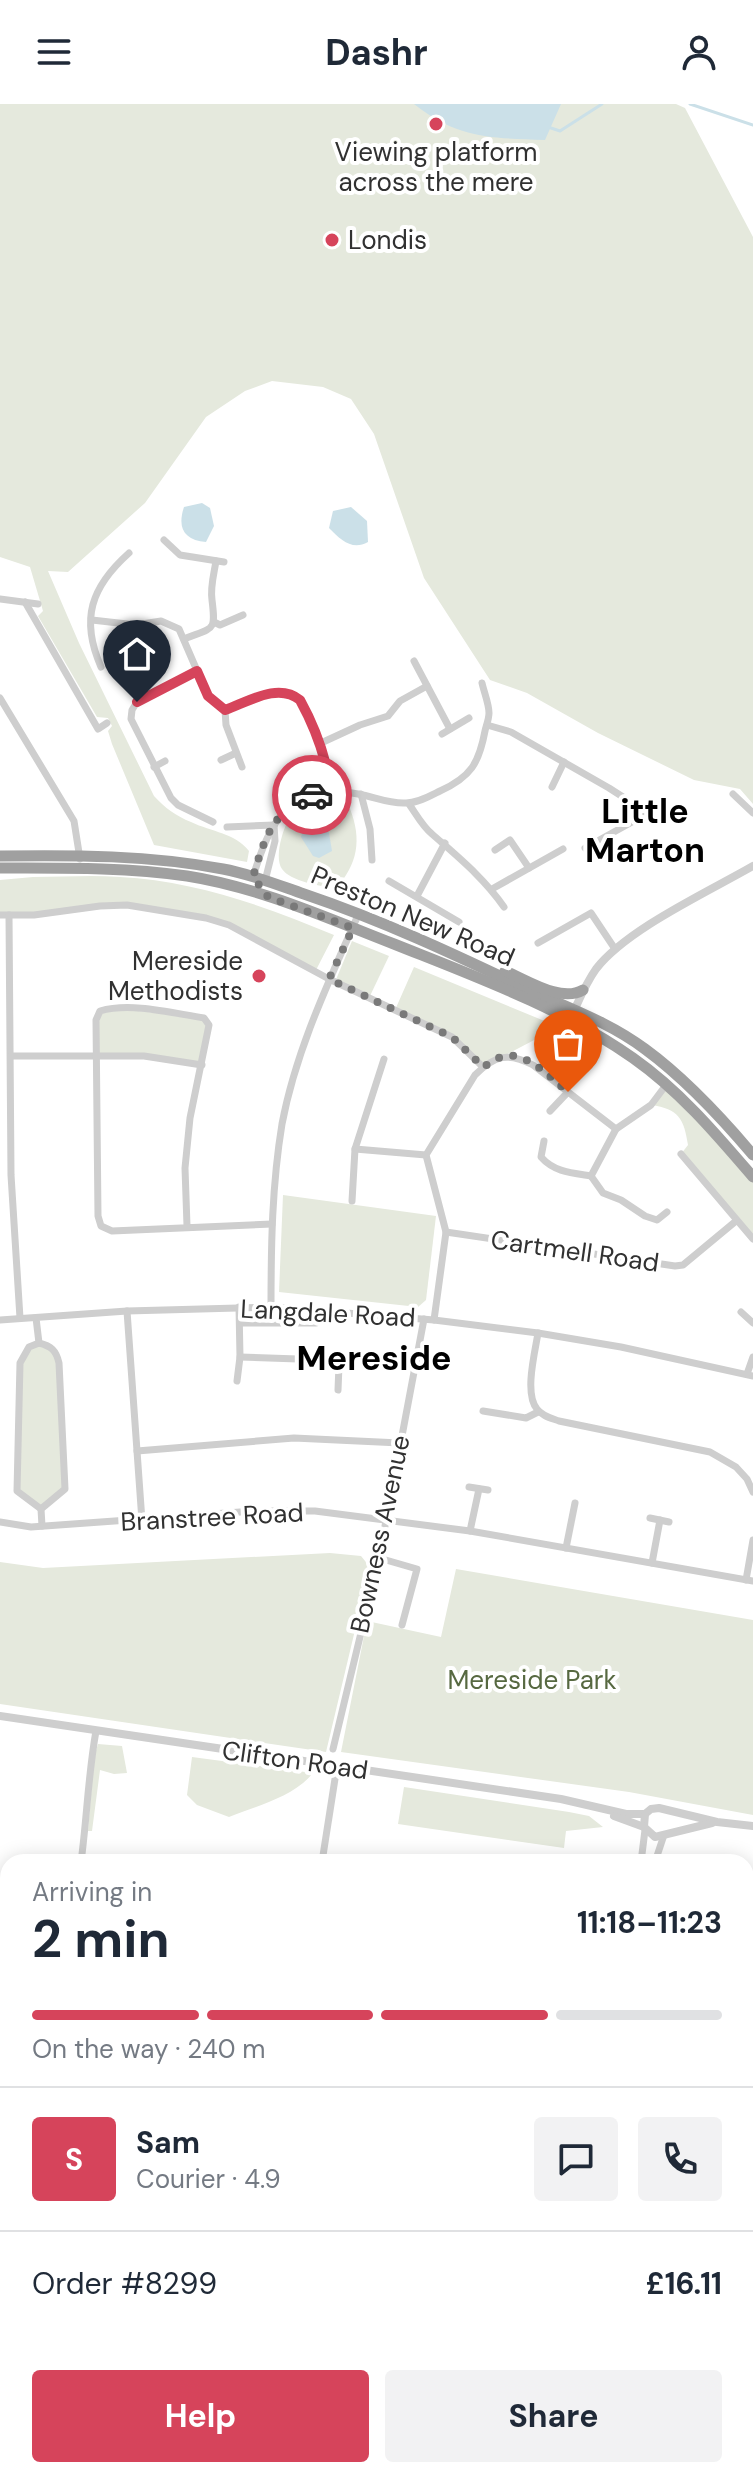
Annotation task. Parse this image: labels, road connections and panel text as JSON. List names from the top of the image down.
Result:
{
  "streets": {
    "highway": ["Preston New Road"],
    "street": [
      "Cartmell Road",
      "Langdale Road",
      "Branstree Road",
      "Bowness Avenue",
      "Clifton Road"
    ]
  },
  "crossings": [
    ["Langdale Road", "Bowness Avenue"],
    ["Branstree Road", "Bowness Avenue"]
  ],
  "districts": ["Little Marton", "Mereside"],
  "parks": ["Mereside Park"],
  "places": ["Viewing platform across the mere", "Londis", "Mereside Methodists"],
  "page": {
    "header": "Dashr",
    "heading": ["2 min", "Arriving in", "11:18–11:23"],
    "panel": [
      "Sam",
      "Courier · 4.9",
      "Order #8299",
      "£16.11"
    ],
    "bar": "On the way · 240 m",
    "round": "S",
    "buttons": ["Help", "Share"]
  }
}
